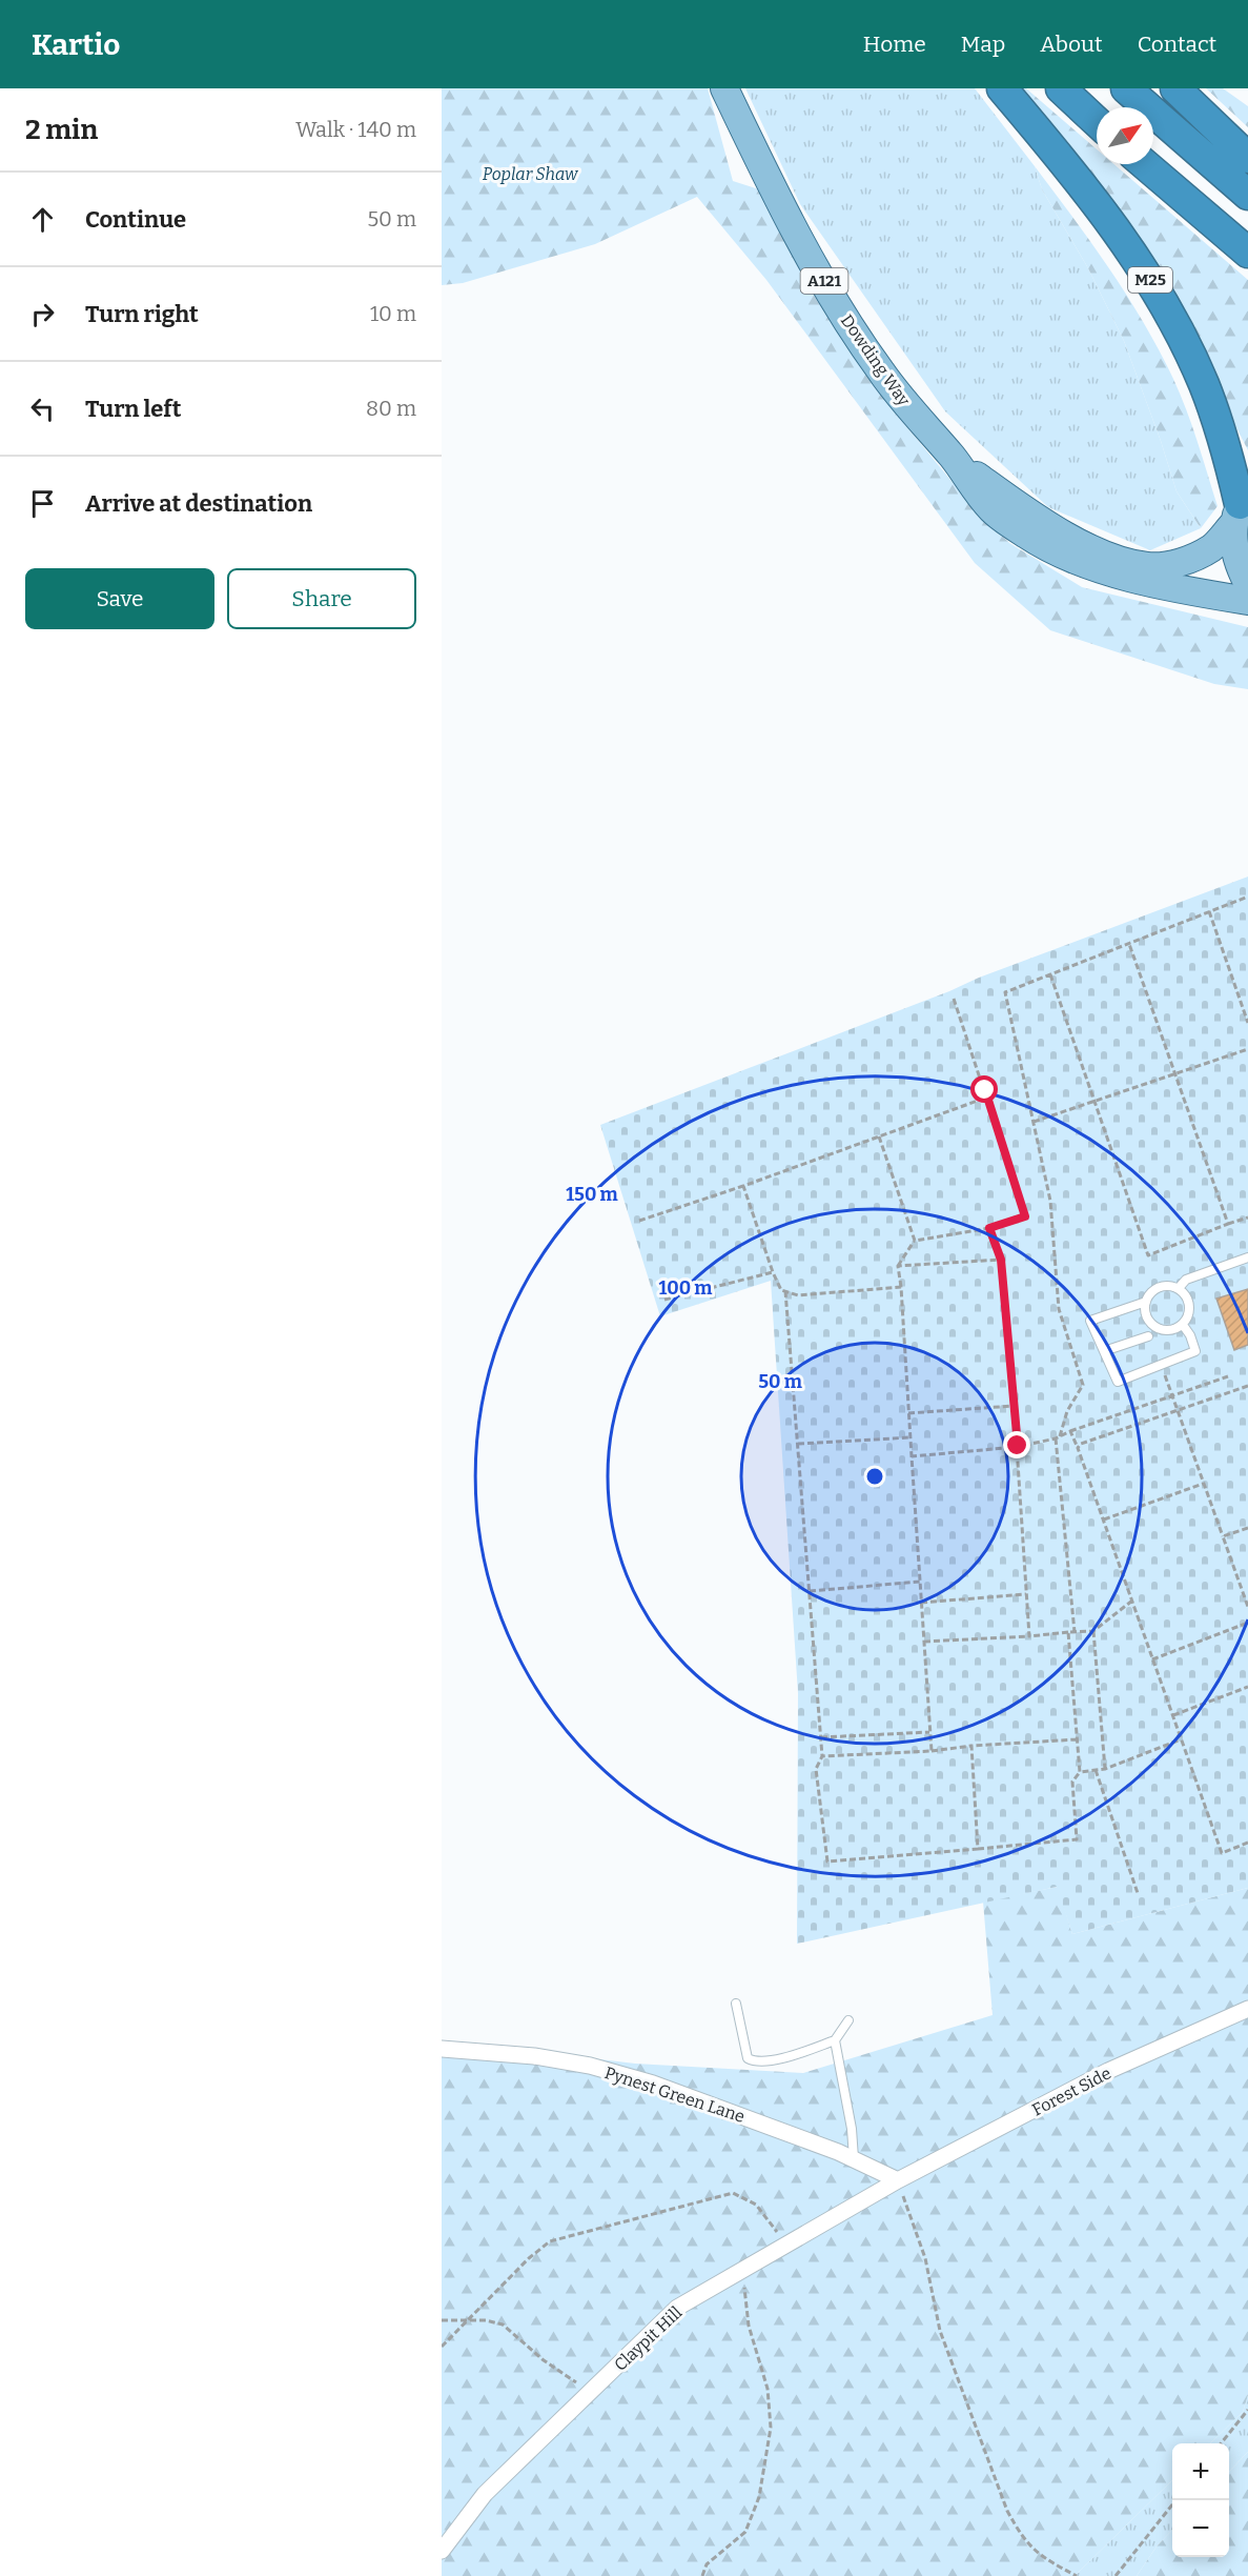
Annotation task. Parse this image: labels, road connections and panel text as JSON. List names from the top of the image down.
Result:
{
  "streets": {
    "highway": ["M25"],
    "main road": ["A121", "Dowding Way"],
    "street": ["Forest Side", "Pynest Green Lane", "Claypit Hill"]
  },
  "crossings": [
    ["M25", "Dowding Way"],
    ["Forest Side", "Pynest Green Lane"],
    ["Forest Side", "Claypit Hill"],
    ["Pynest Green Lane", "Claypit Hill"]
  ],
  "parks": ["Poplar Shaw"],
  "north": "top right",
  "page": {
    "header": "Kartio",
    "nav": [
      "Home",
      "Map",
      "About",
      "Contact"
    ],
    "heading": ["2 min", "Walk · 140 m"],
    "list": [
      ["Continue", "50 m"],
      ["Turn right", "10 m"],
      ["Turn left", "80 m"],
      "Arrive at destination"
    ],
    "buttons": ["Save", "Share"],
    "map_buttons": ["+", "−"]
  },
  "rings": ["150 m", "100 m", "50 m"]
}
